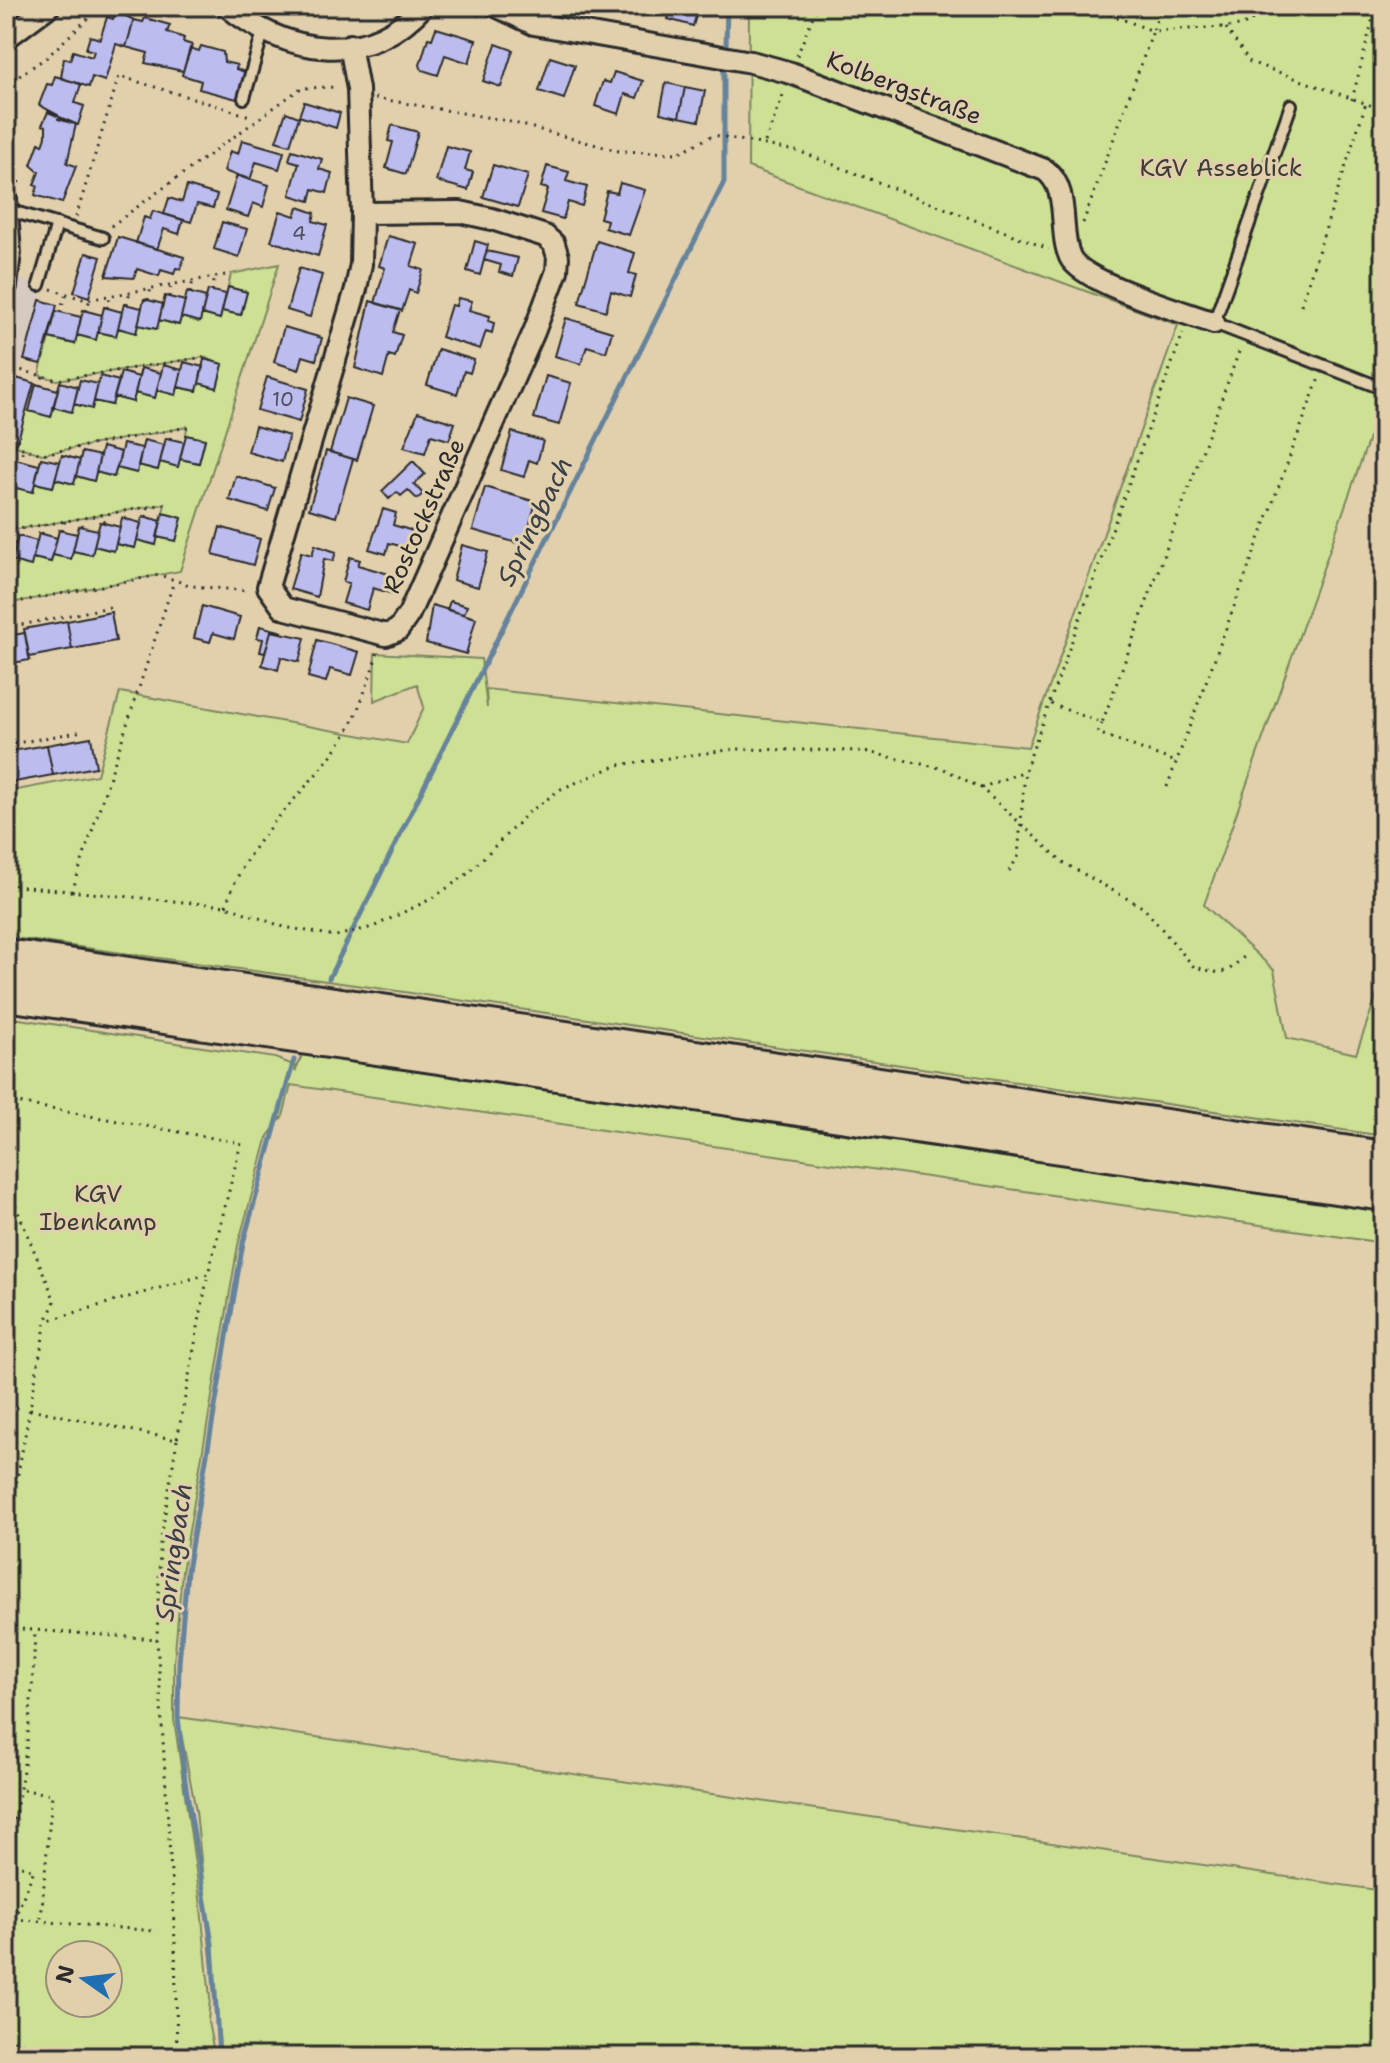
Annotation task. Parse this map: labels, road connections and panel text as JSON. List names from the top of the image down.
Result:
{
  "streets": {
    "street": ["Kolbergstraße", "Rostockstraße"]
  },
  "water": ["Springbach"],
  "parks": ["KGV Asseblick", "KGV Ibenkamp"],
  "house_numbers": ["4", "10"],
  "north": "left"
}
